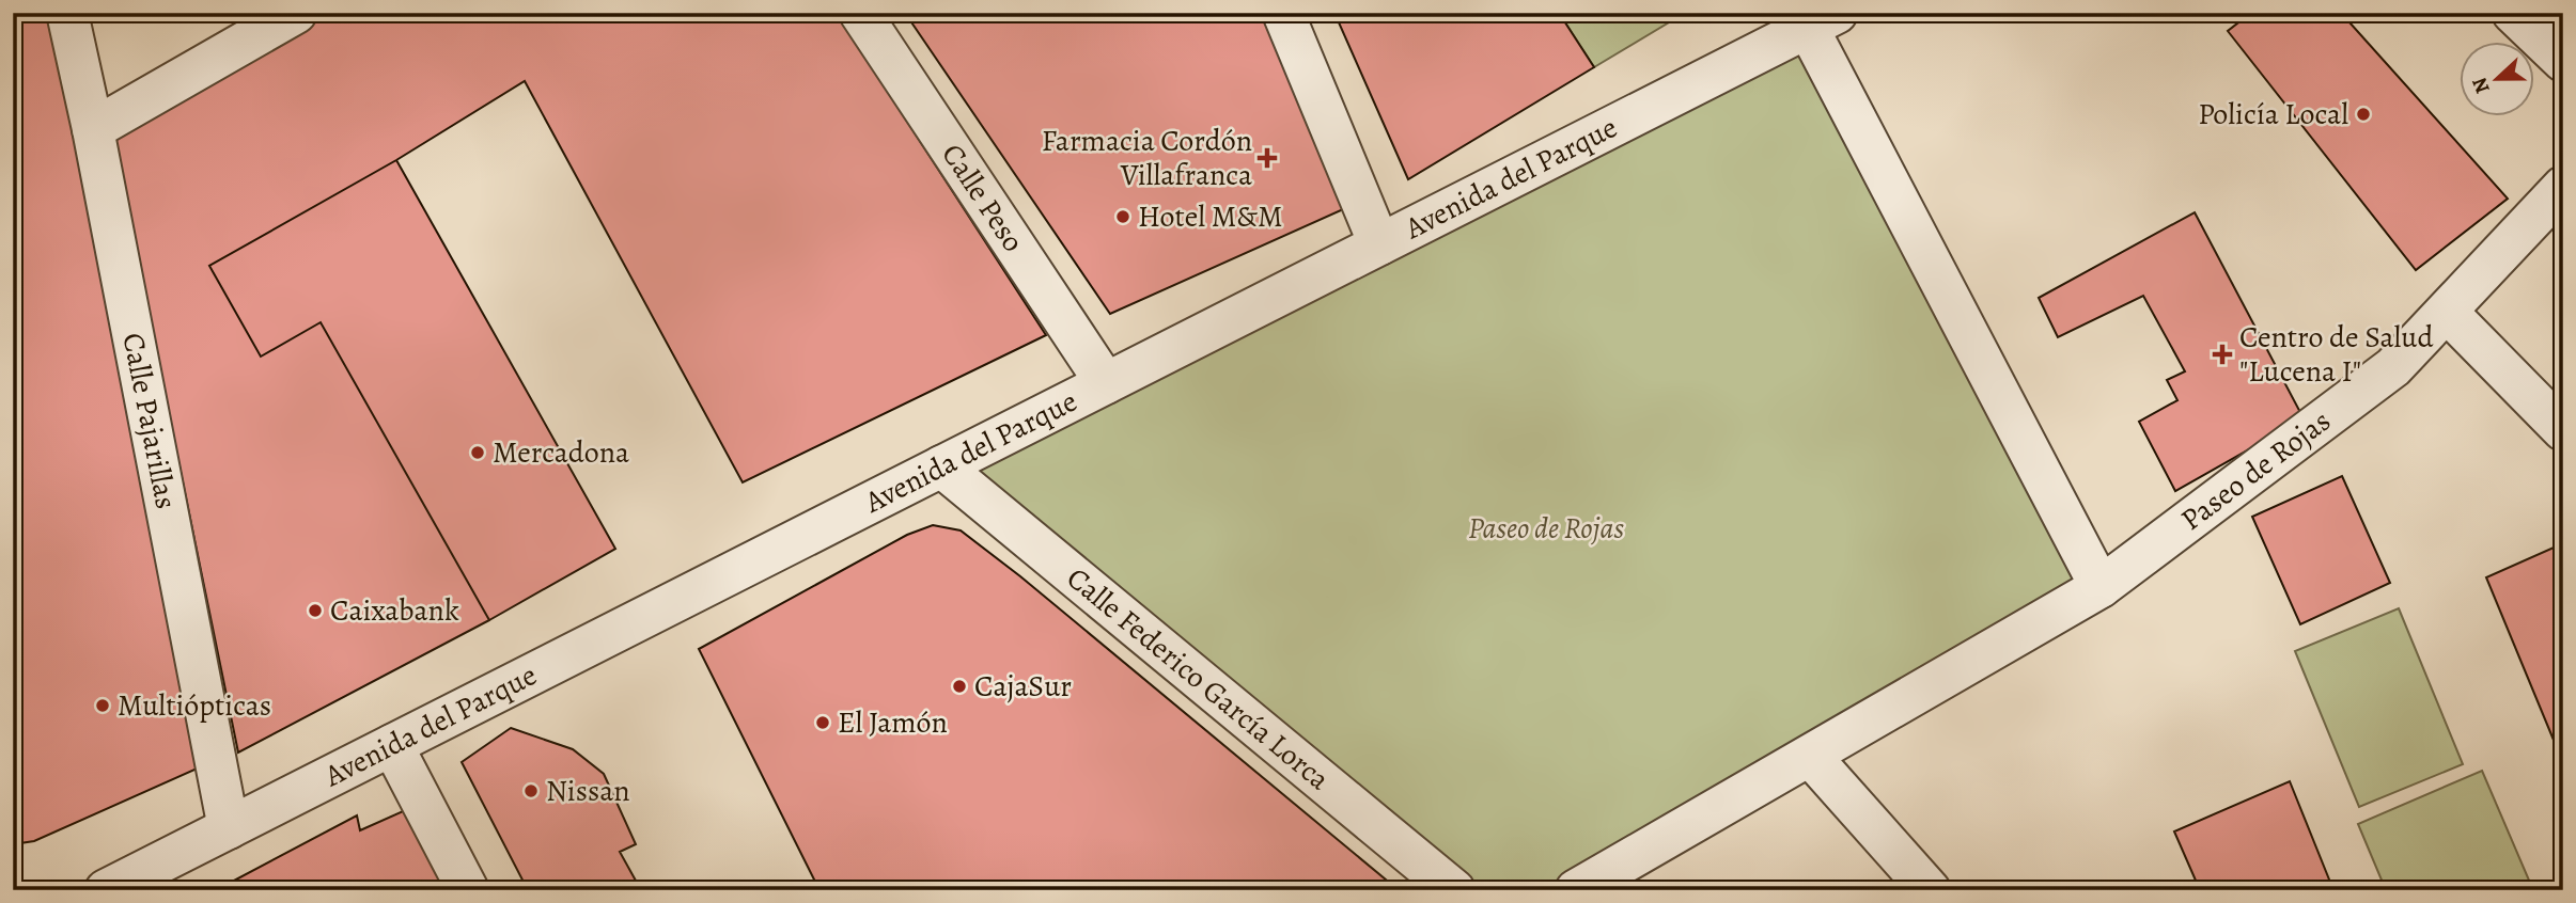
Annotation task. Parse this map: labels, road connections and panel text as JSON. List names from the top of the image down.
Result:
{
  "streets": {
    "street": [
      "Avenida del Parque",
      "Calle Peso",
      "Calle Pajarillas",
      "Paseo de Rojas",
      "Calle Federico García Lorca"
    ]
  },
  "crossings": [
    ["Avenida del Parque", "Calle Peso"],
    ["Avenida del Parque", "Calle Pajarillas"],
    ["Avenida del Parque", "Calle Federico García Lorca"]
  ],
  "parks": ["Paseo de Rojas"],
  "places": {
    "other": [
      "Policía Local",
      "Hotel M&M",
      "Mercadona",
      "Caixabank",
      "CajaSur",
      "Multiópticas",
      "El Jamón",
      "Nissan"
    ],
    "health": ["Farmacia Cordón Villafranca", "Centro de Salud \"Lucena I\""]
  },
  "north": "left"
}
